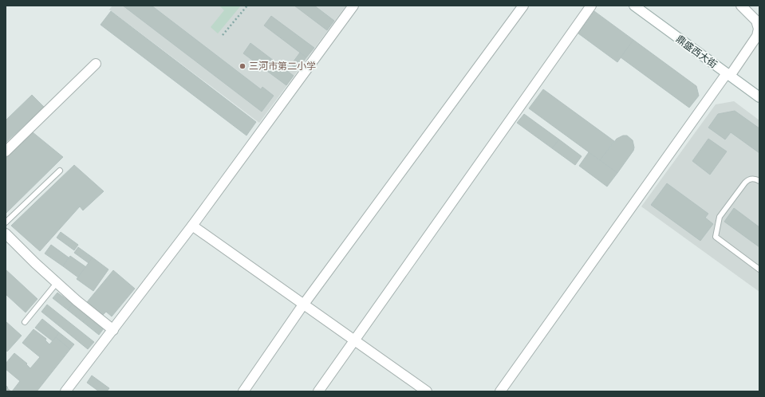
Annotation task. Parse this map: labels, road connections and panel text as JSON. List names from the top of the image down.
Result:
{
  "streets": {
    "street": ["鼎盛西大街"]
  },
  "places": ["三河市第二小学"]
}
